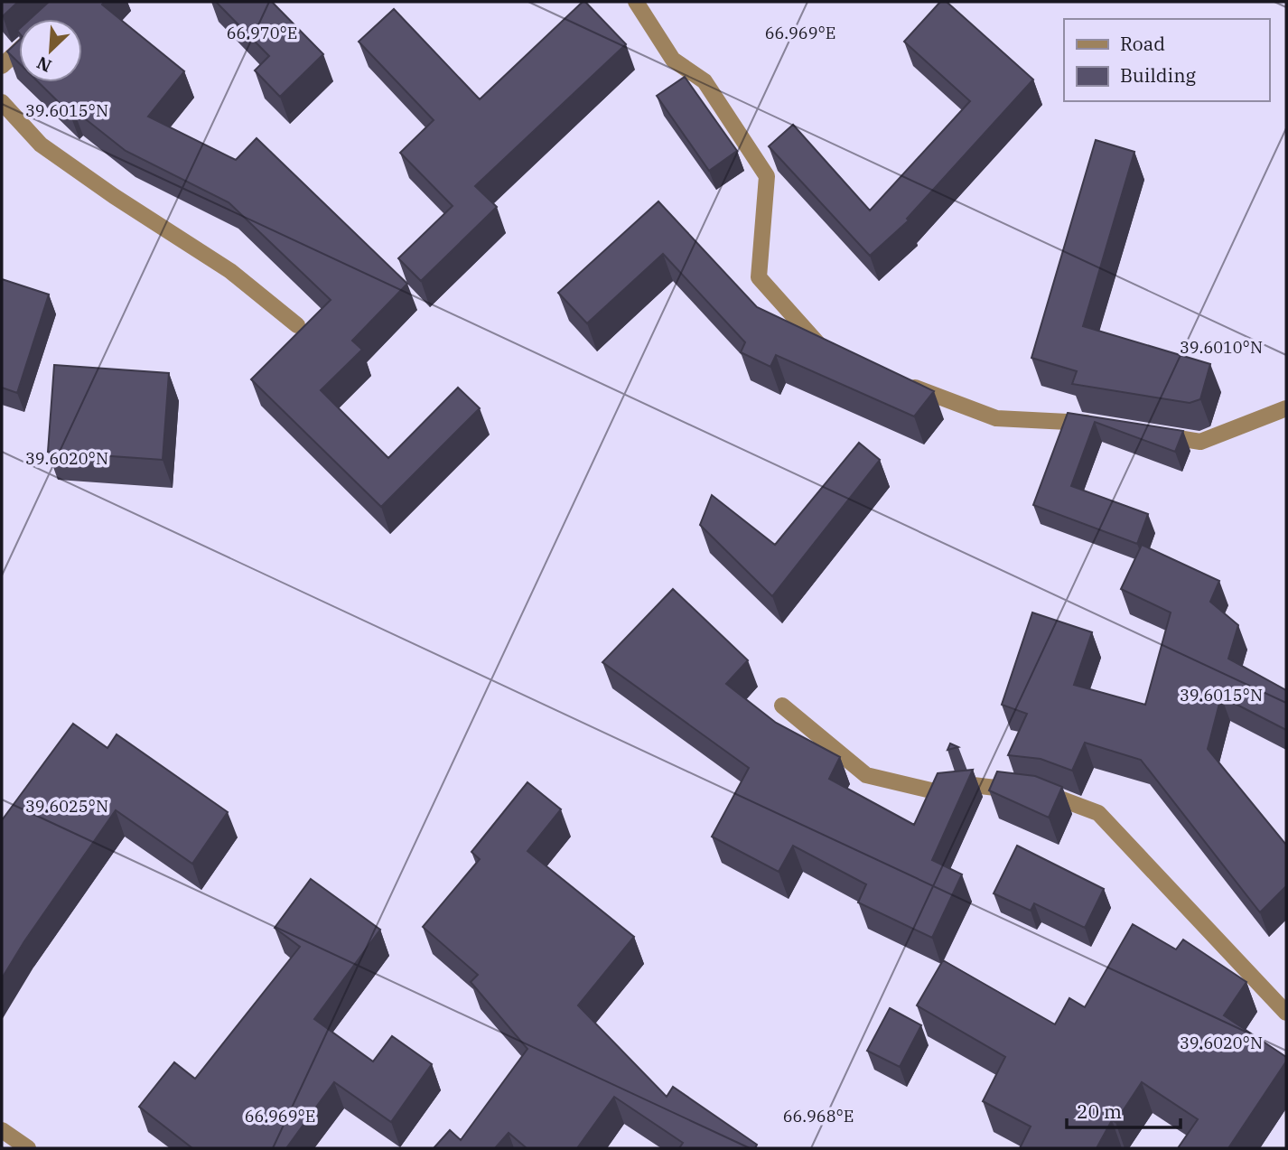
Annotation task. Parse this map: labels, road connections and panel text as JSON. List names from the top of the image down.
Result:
{
  "legend": ["Road", "Building"],
  "scale_bar": "20 m",
  "north": "bottom left",
  "coordinates": [
    "66.970°E",
    "66.969°E",
    "39.6015°N",
    "39.6010°N",
    "39.6020°N",
    "39.6025°N",
    "66.968°E"
  ]
}
